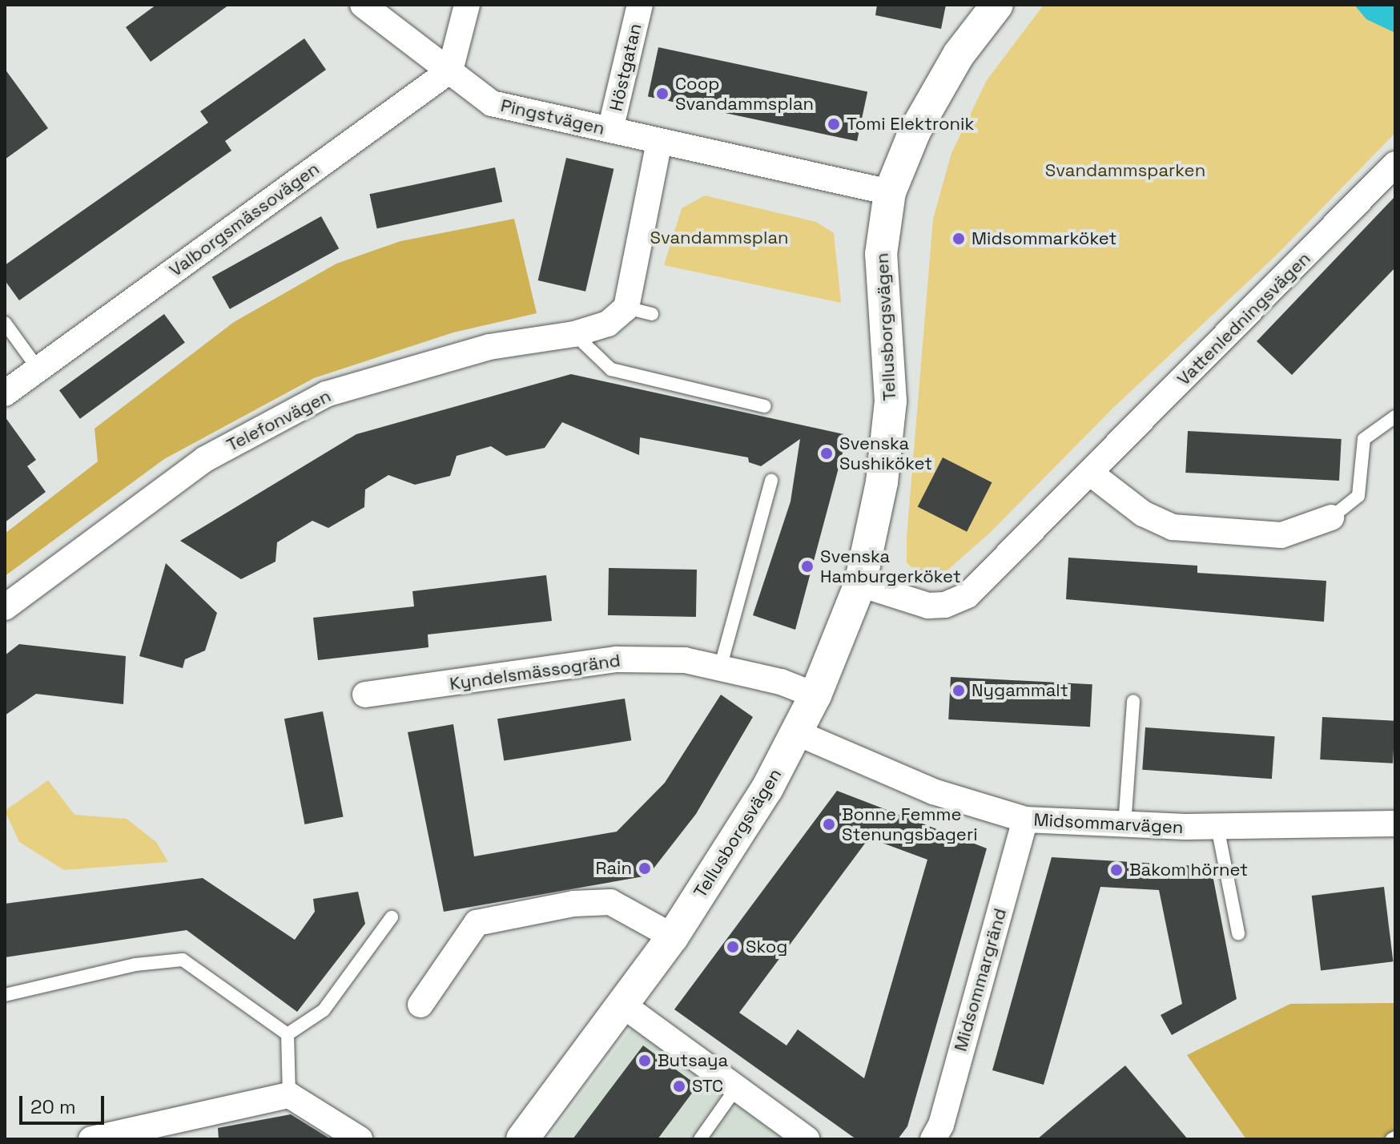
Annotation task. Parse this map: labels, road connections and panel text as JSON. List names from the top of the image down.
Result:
{
  "streets": {
    "street": [
      "Höstgatan",
      "Pingstvägen",
      "Valborgsmässovägen",
      "Vattenledningsvägen",
      "Tellusborgsvägen",
      "Telefonvägen",
      "Kyndelsmässogränd",
      "Midsommarvägen",
      "Midsommargränd"
    ]
  },
  "crossings": [
    ["Höstgatan", "Pingstvägen"],
    ["Pingstvägen", "Valborgsmässovägen"],
    ["Vattenledningsvägen", "Tellusborgsvägen"],
    ["Tellusborgsvägen", "Kyndelsmässogränd"],
    ["Tellusborgsvägen", "Midsommarvägen"],
    ["Midsommarvägen", "Midsommargränd"]
  ],
  "parks": ["Svandammsparken", "Svandammsplan"],
  "places": [
    "Coop Svandammsplan",
    "Tomi Elektronik",
    "Midsommarköket",
    "Svenska Sushiköket",
    "Svenska Hamburgerköket",
    "Nygammalt",
    "Bonne Femme Stenungsbageri",
    "Rain",
    "Bakom hörnet",
    "Skog",
    "Butsaya",
    "STC"
  ],
  "scale_bar": "20 m"
}
